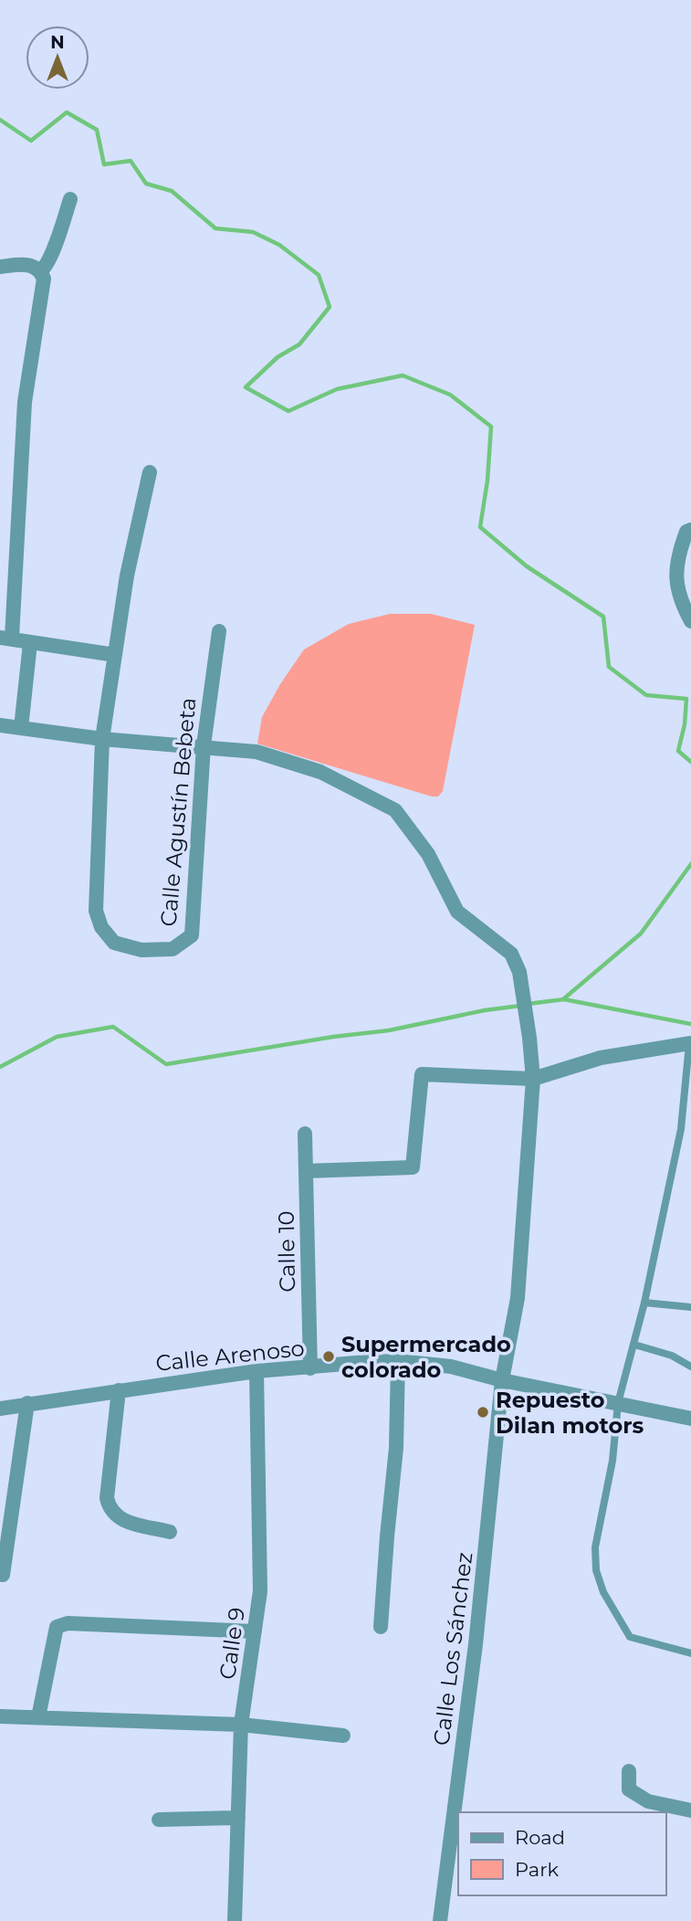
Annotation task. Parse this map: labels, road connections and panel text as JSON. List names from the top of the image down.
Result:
{
  "streets": {
    "street": [
      "Calle Agustín Bebeta",
      "Calle 10",
      "Calle Arenoso",
      "Calle 9",
      "Calle Los Sánchez"
    ]
  },
  "crossings": [
    ["Calle Agustín Bebeta", "Calle Los Sánchez"],
    ["Calle 10", "Calle Arenoso"],
    ["Calle Arenoso", "Calle 9"],
    ["Calle Arenoso", "Calle Los Sánchez"]
  ],
  "places": ["Supermercado colorado", "Repuesto Dilan motors"],
  "legend": ["Road", "Park"],
  "north": "top"
}
